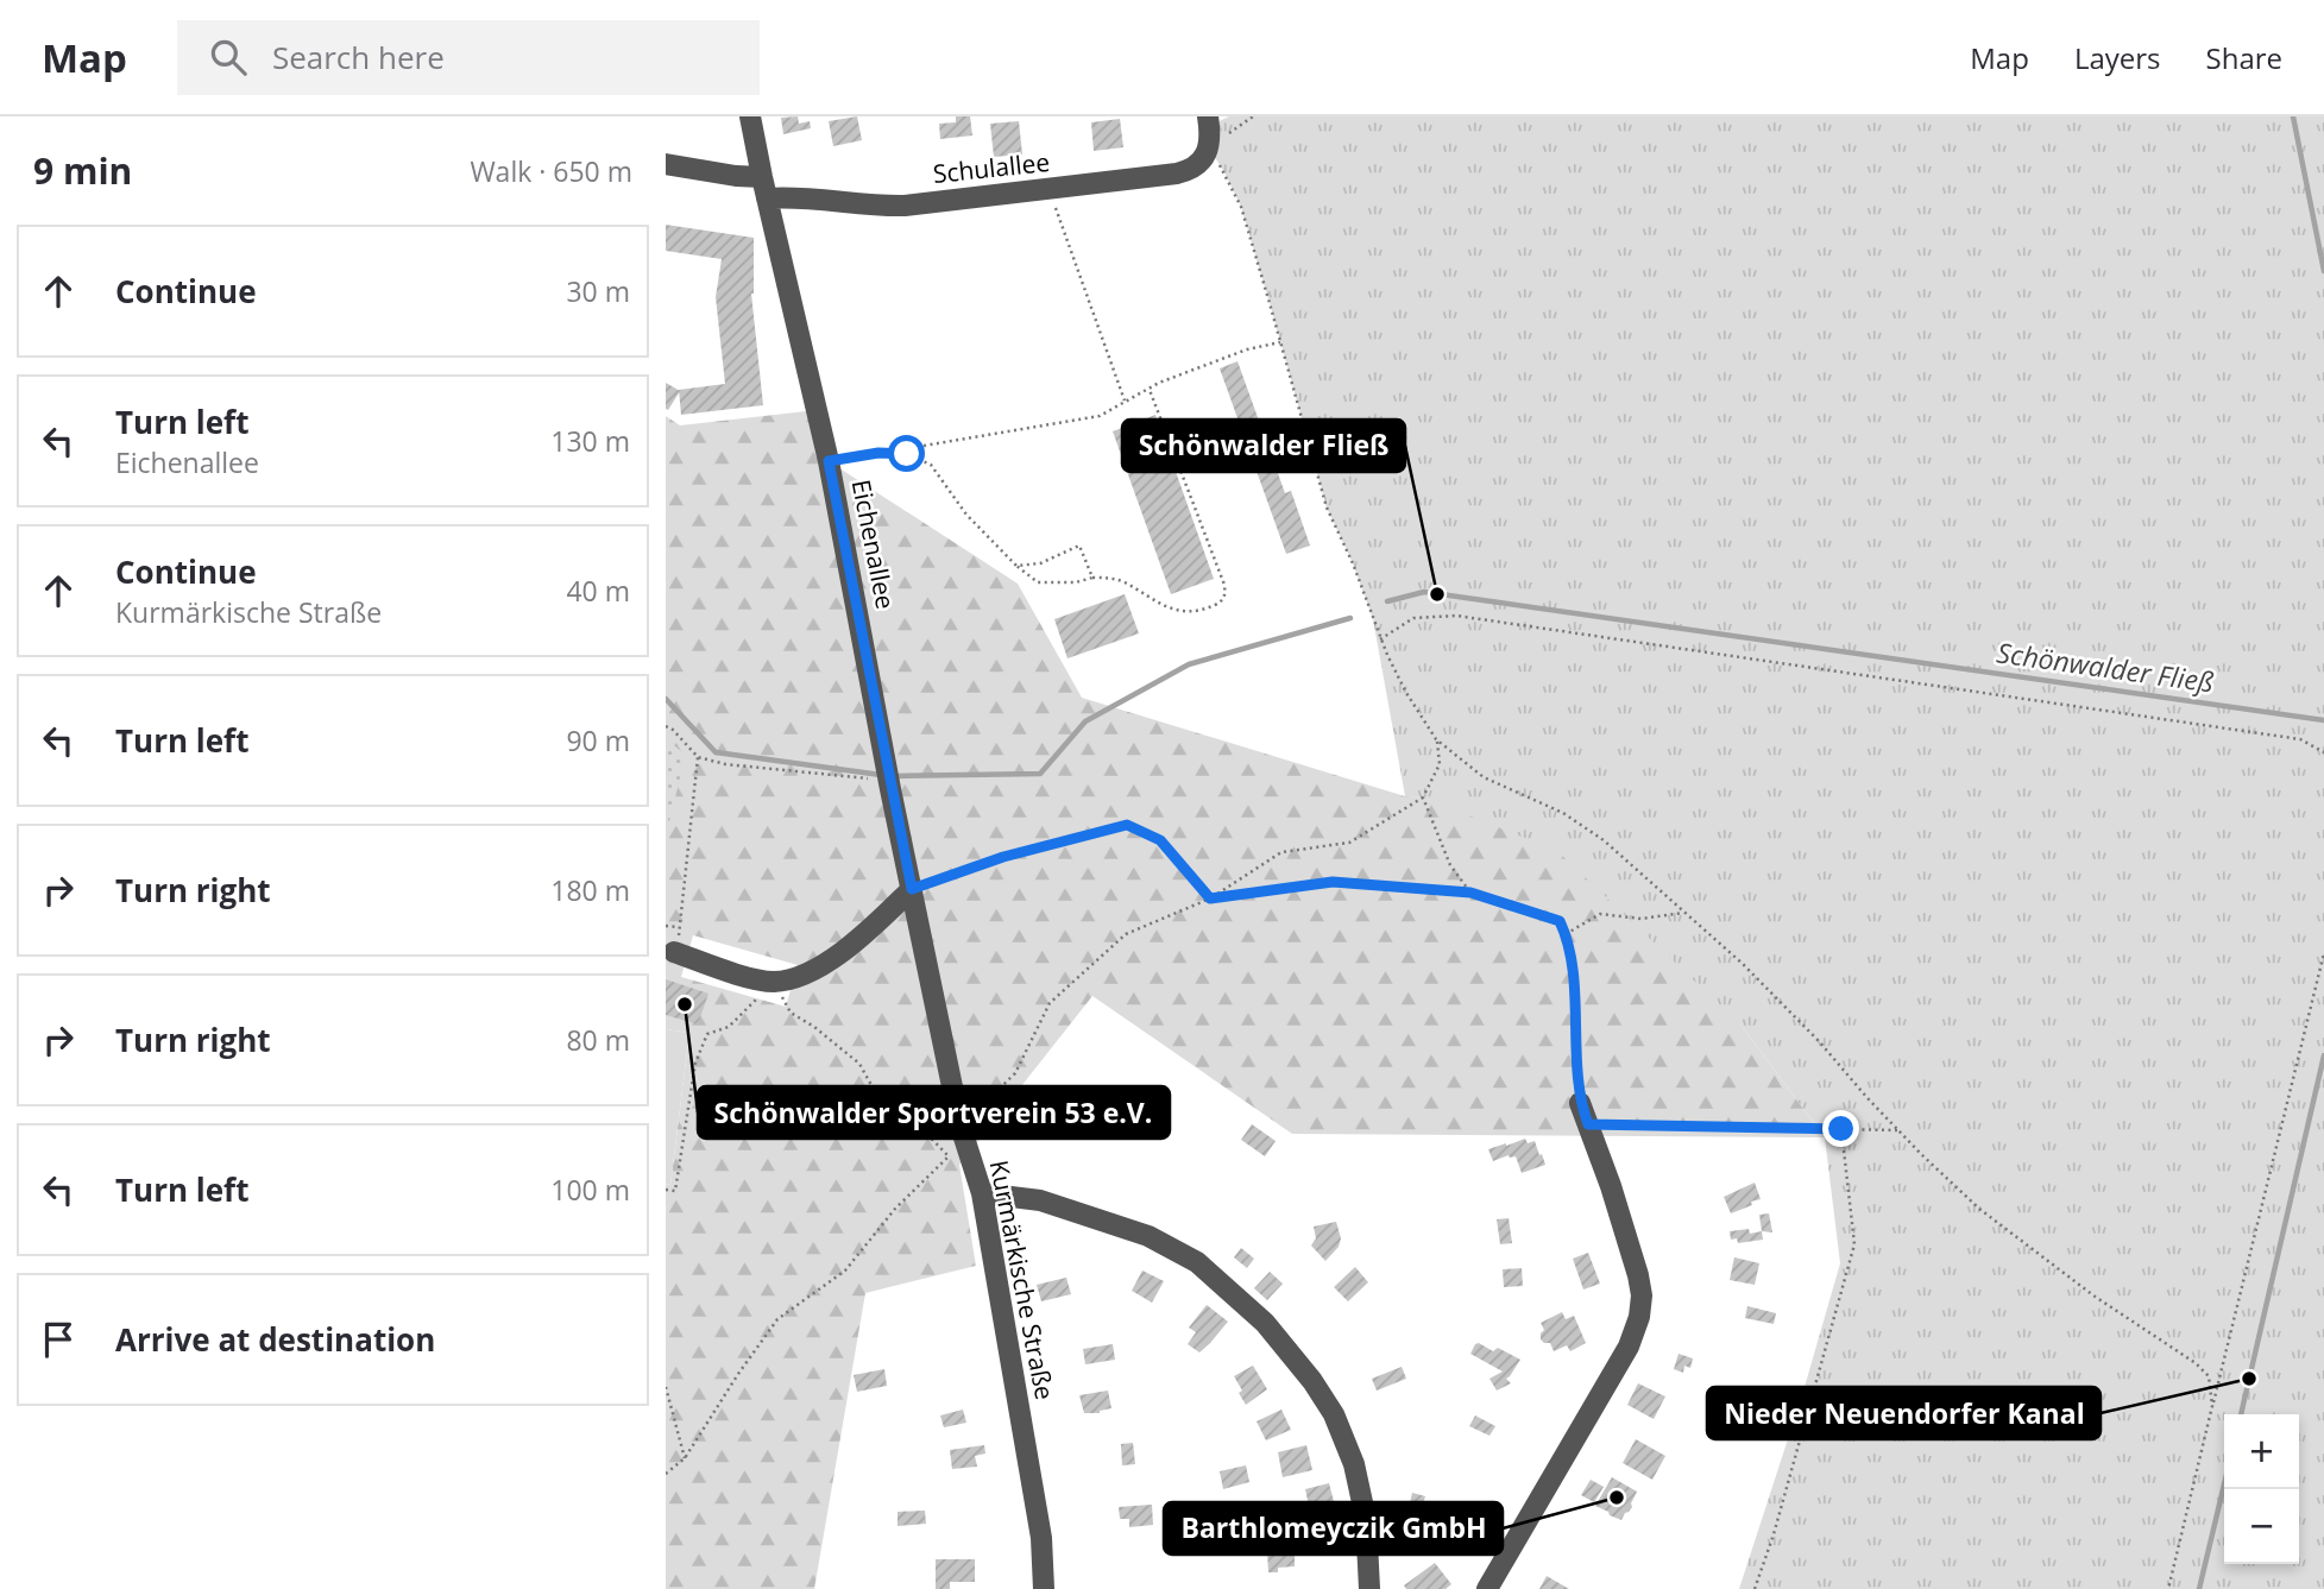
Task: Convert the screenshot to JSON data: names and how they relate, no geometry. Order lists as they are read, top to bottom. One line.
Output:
{"streets":{"street":["Schulallee","Eichenallee","Kurmärkische Straße"]},"crossings":[["Schulallee","Eichenallee"],["Eichenallee","Kurmärkische Straße"]],"water":["Schönwalder Fließ"],"places":["Schönwalder Fließ","Schönwalder Sportverein 53 e.V.","Nieder Neuendorfer Kanal","Barthlomeyczik GmbH"],"page":{"header":"Map","search":"Search here","nav":["Map","Layers","Share"],"heading":["9 min","Walk · 650 m"],"list":[["Continue","30 m"],["Turn left","Eichenallee","130 m"],["Continue","Kurmärkische Straße","40 m"],["Turn left","90 m"],["Turn right","180 m"],["Turn right","80 m"],["Turn left","100 m"],"Arrive at destination"],"map_buttons":["+","−"]}}
